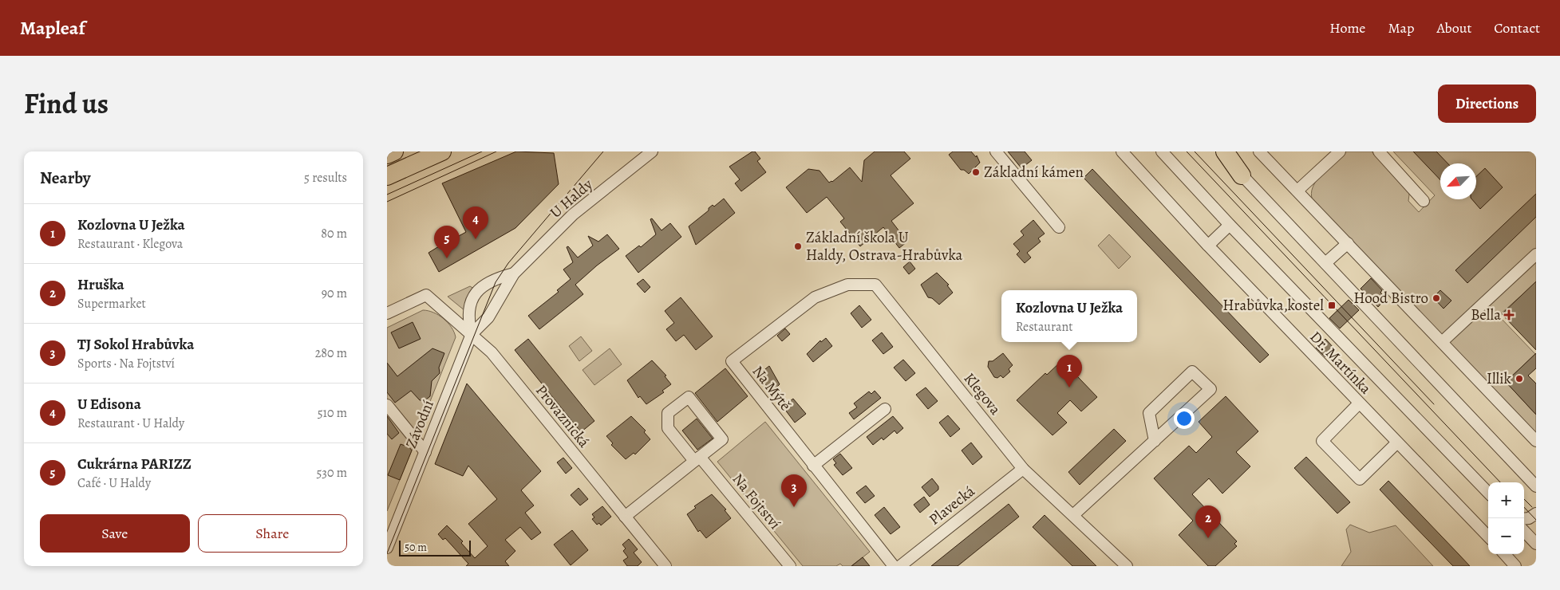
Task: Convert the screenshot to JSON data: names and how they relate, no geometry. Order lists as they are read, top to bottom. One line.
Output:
{"streets":{"street":["U Haldy","Dr. Martínka","Na Mýtě","Klegova","Provaznická","Závodní","Na Fojtství","Plavecká"]},"crossings":[["U Haldy","Provaznická"],["U Haldy","Závodní"],["Na Mýtě","Klegova"],["Klegova","Plavecká"],["Provaznická","Závodní"]],"places":{"other":["Základní kámen","Základní škola U Haldy, Ostrava-Hrabůvka","Hood Bistro","Illik"],"transit":["Hrabůvka,kostel"],"health":["Bella"]},"scale_bar":"50 m","north":"bottom left","page":{"header":"Mapleaf","nav":["Home","Map","About","Contact"],"title":"Find us","buttons":["Directions",["Save","Share"]],"heading":["Nearby","5 results"],"list":[{"mark":"1","name":"Kozlovna U Ježka","note":"Restaurant · Klegova","value":"80 m"},{"mark":"2","name":"Hruška","note":"Supermarket","value":"90 m"},{"mark":"3","name":"TJ Sokol Hrabůvka","note":"Sports · Na Fojtství","value":"280 m"},{"mark":"4","name":"U Edisona","note":"Restaurant · U Haldy","value":"510 m"},{"mark":"5","name":"Cukrárna PARIZZ","note":"Café · U Haldy","value":"530 m"}],"pins":["4","5","1","3","2"],"popup":["Kozlovna U Ježka","Restaurant"],"map_buttons":["+","−"],"scale":"50 m"}}
